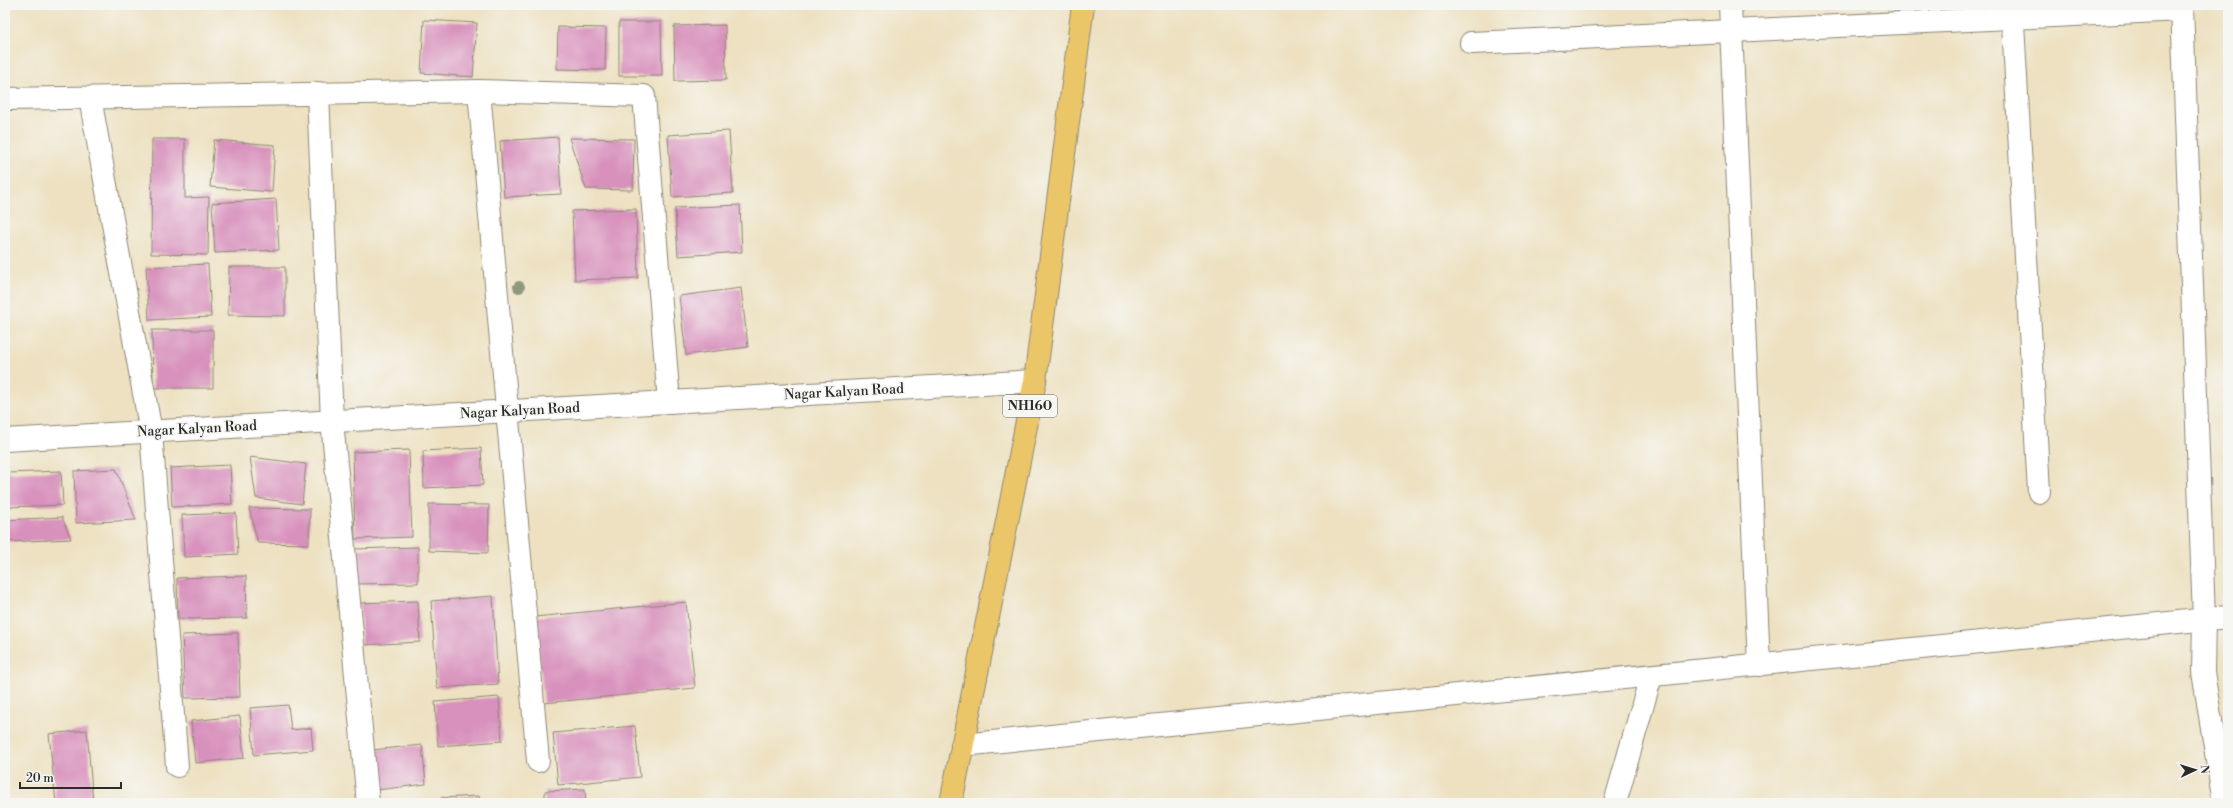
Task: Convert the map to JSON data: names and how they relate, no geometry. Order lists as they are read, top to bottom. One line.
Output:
{"streets":{"highway":["NH160"],"street":["Nagar Kalyan Road"]},"crossings":[["Nagar Kalyan Road","NH160"]],"scale_bar":"20 m","north":"right"}
